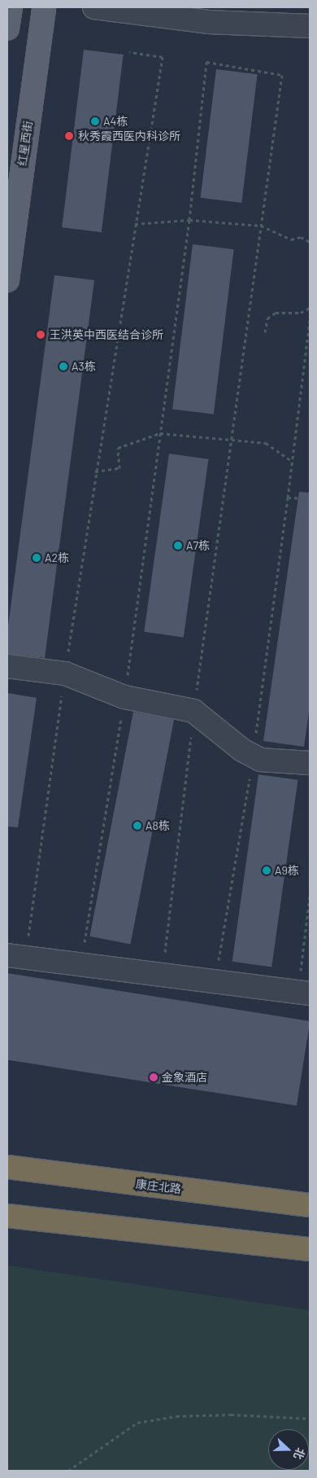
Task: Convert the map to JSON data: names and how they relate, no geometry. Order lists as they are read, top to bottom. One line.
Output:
{"streets":{"highway":["康庄北路"],"main road":["红星西街"]},"places":["A4栋","秋秀霞西医内科诊所","王洪英中西医结合诊所","A3栋","A7栋","A2栋","A8栋","A9栋","金象酒店"],"north":"right"}
